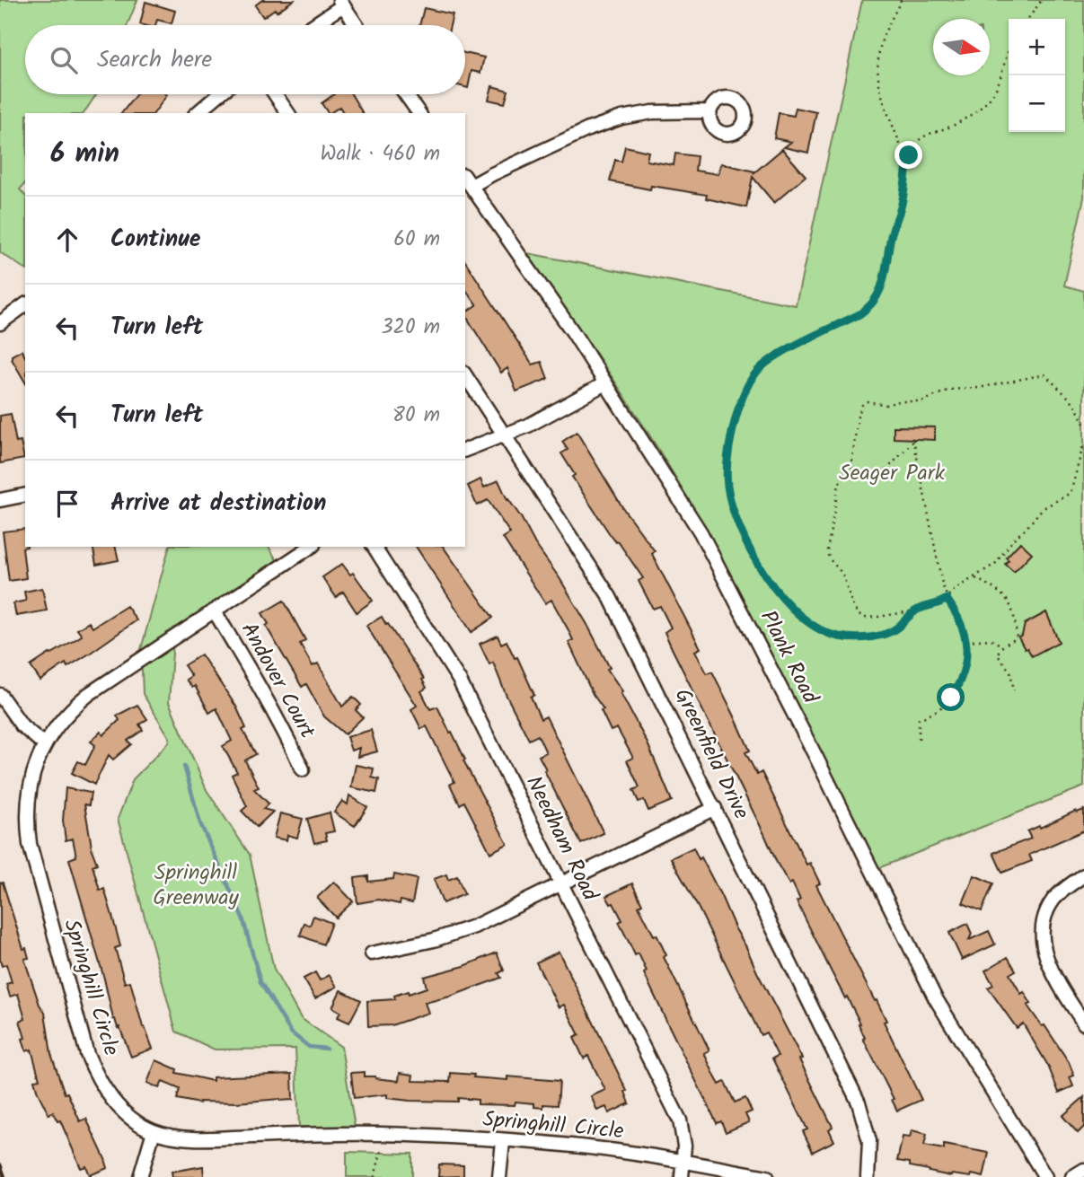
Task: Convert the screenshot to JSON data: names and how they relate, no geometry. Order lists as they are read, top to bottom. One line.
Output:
{"streets":{"street":["Plank Road","Andover Court","Greenfield Drive","Needham Road","Springhill Circle"]},"crossings":[["Andover Court","Springhill Circle"],["Needham Road","Springhill Circle"]],"parks":["Seager Park","Springhill Greenway"],"north":"right","page":{"map_buttons":["+","−"],"search":"Search here","heading":["6 min","Walk · 460 m"],"list":[["Continue","60 m"],["Turn left","320 m"],["Turn left","80 m"],"Arrive at destination"]}}
